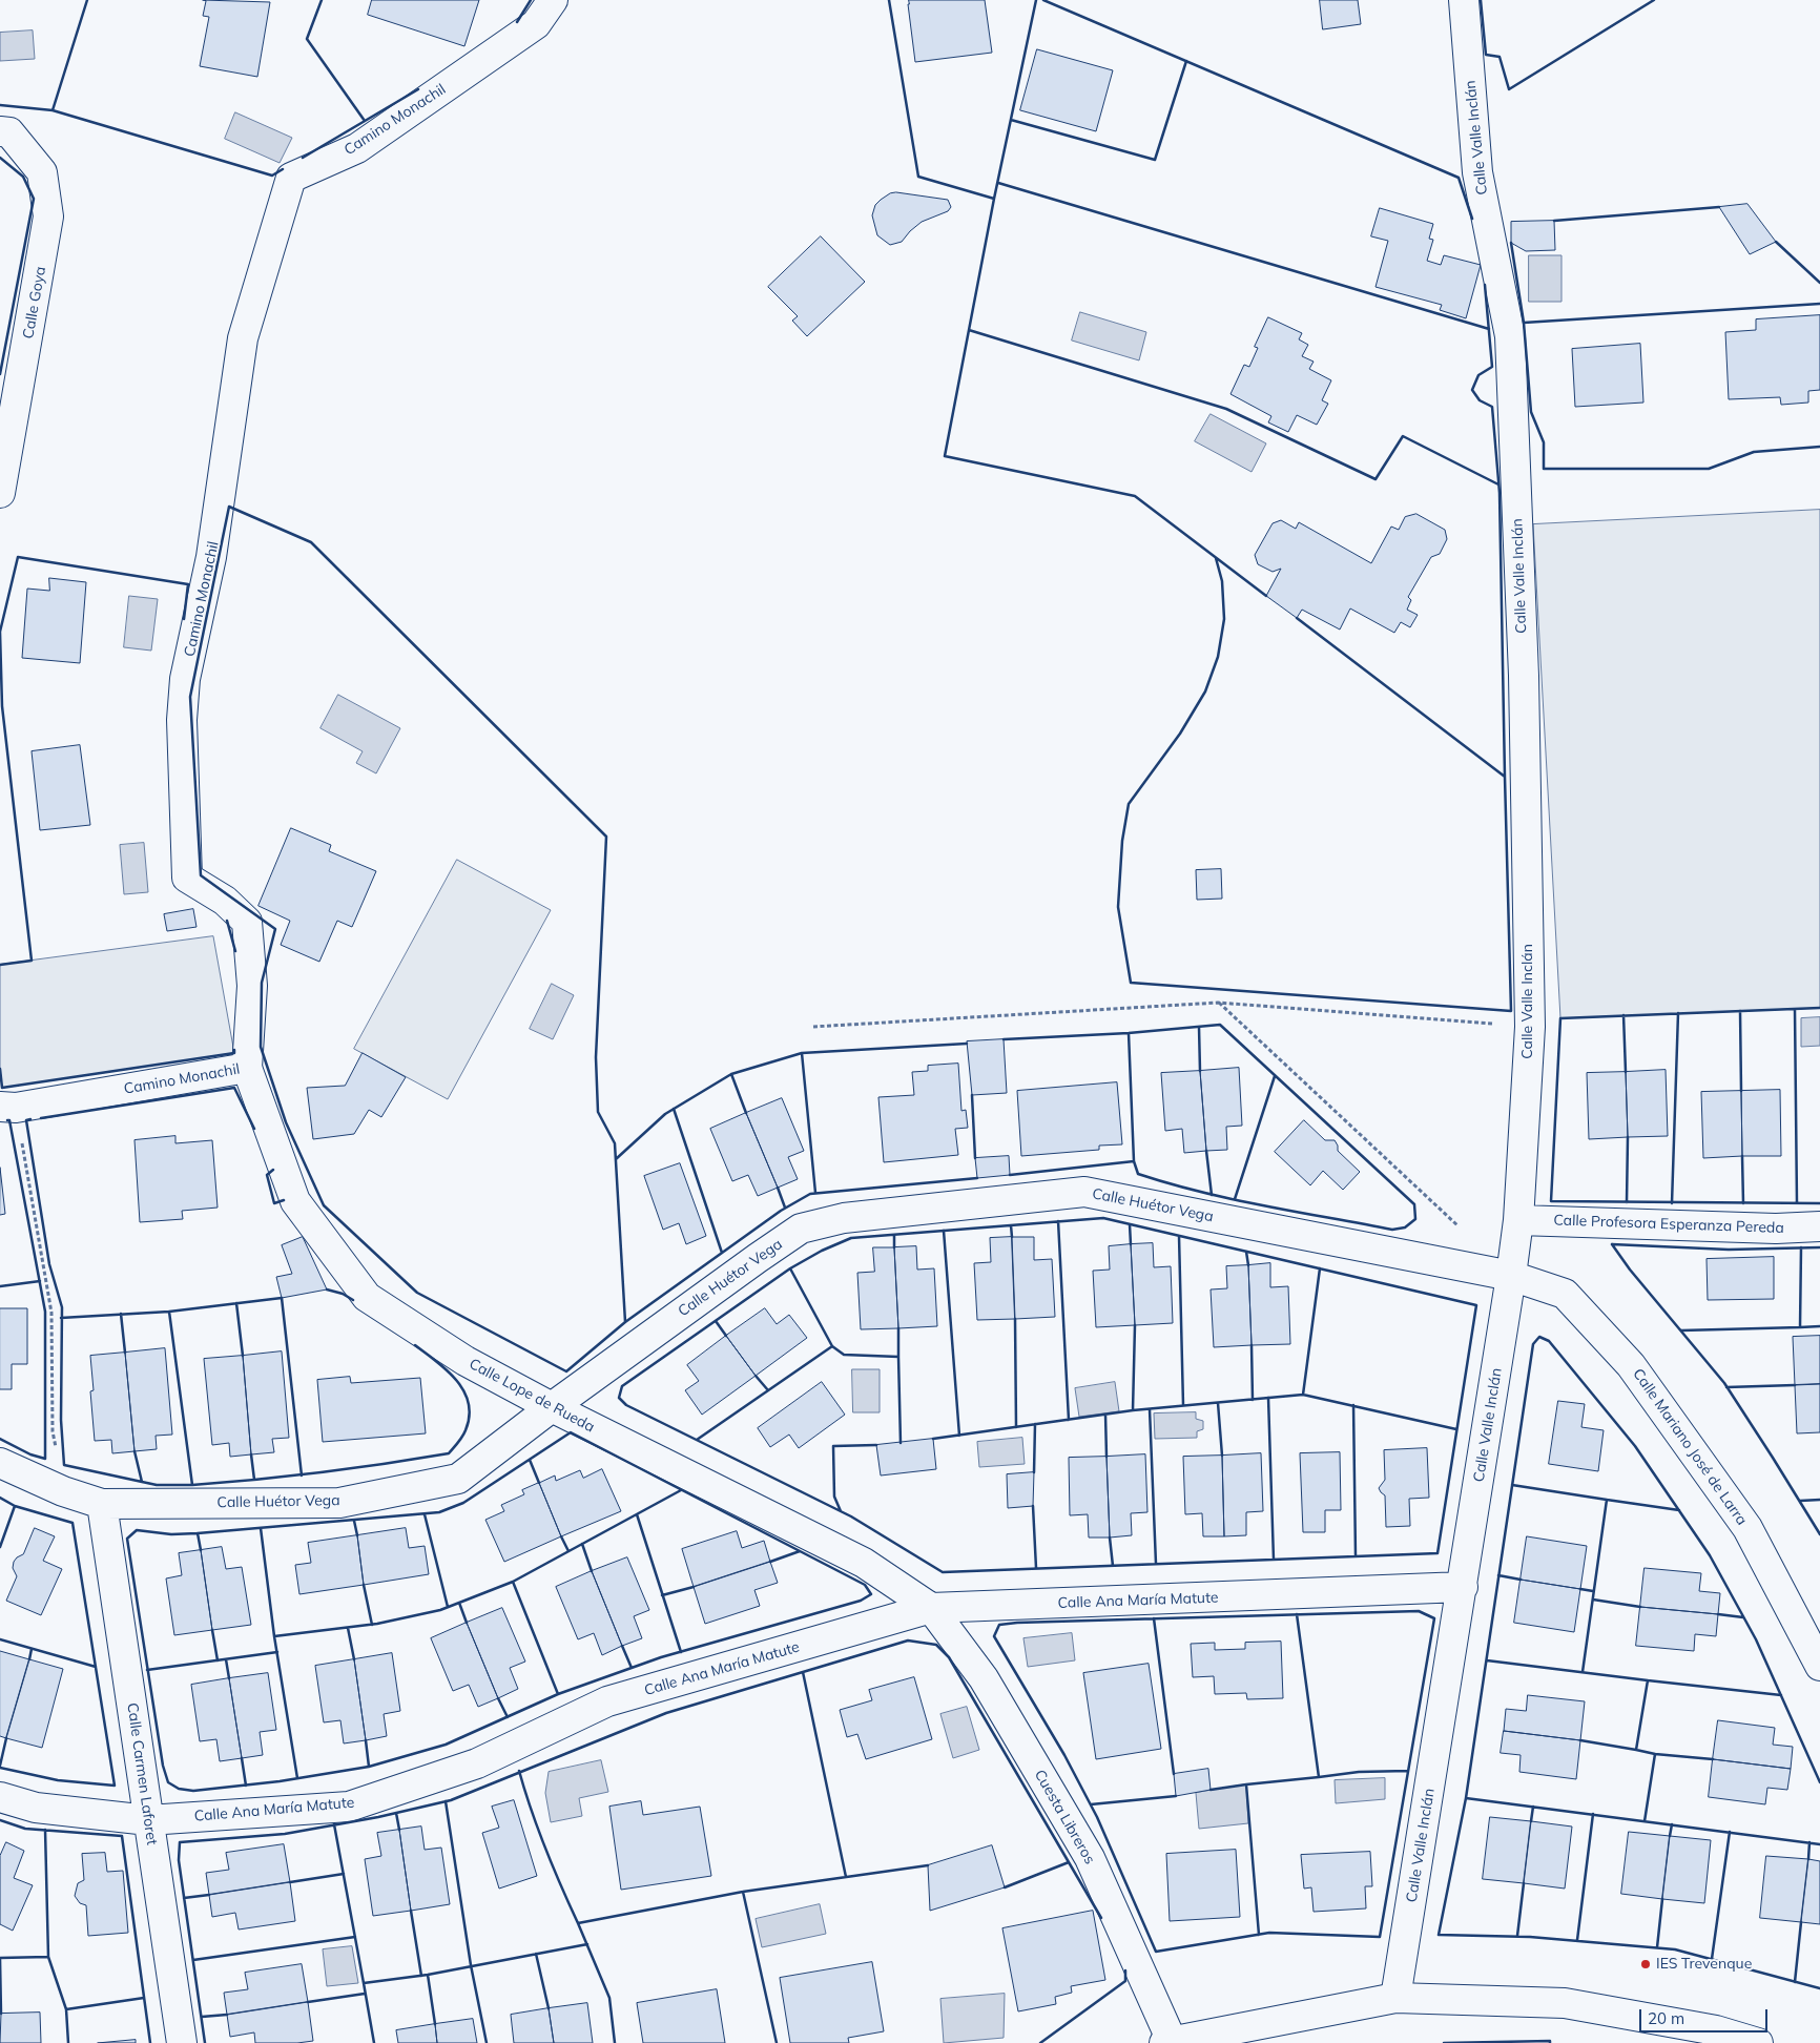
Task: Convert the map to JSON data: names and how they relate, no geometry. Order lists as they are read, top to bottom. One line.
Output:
{"streets":{"street":["Camino Monachil","Calle Valle Inclán","Calle Goya","Calle Huétor Vega","Calle Profesora Esperanza Pereda","Calle Lope de Rueda","Calle Mariano José de Larra","Calle Ana María Matute","Calle Carmen Laforet","Cuesta Libreros"]},"crossings":[["Camino Monachil","Calle Lope de Rueda"],["Calle Valle Inclán","Calle Huétor Vega"],["Calle Valle Inclán","Calle Profesora Esperanza Pereda"],["Calle Valle Inclán","Calle Mariano José de Larra"],["Calle Valle Inclán","Calle Ana María Matute"],["Calle Huétor Vega","Calle Lope de Rueda"],["Calle Huétor Vega","Calle Mariano José de Larra"],["Calle Huétor Vega","Calle Carmen Laforet"],["Calle Lope de Rueda","Calle Ana María Matute"],["Calle Lope de Rueda","Cuesta Libreros"],["Calle Ana María Matute","Calle Carmen Laforet"],["Calle Ana María Matute","Cuesta Libreros"]],"places":["IES Trevenque"],"scale_bar":"20 m"}
